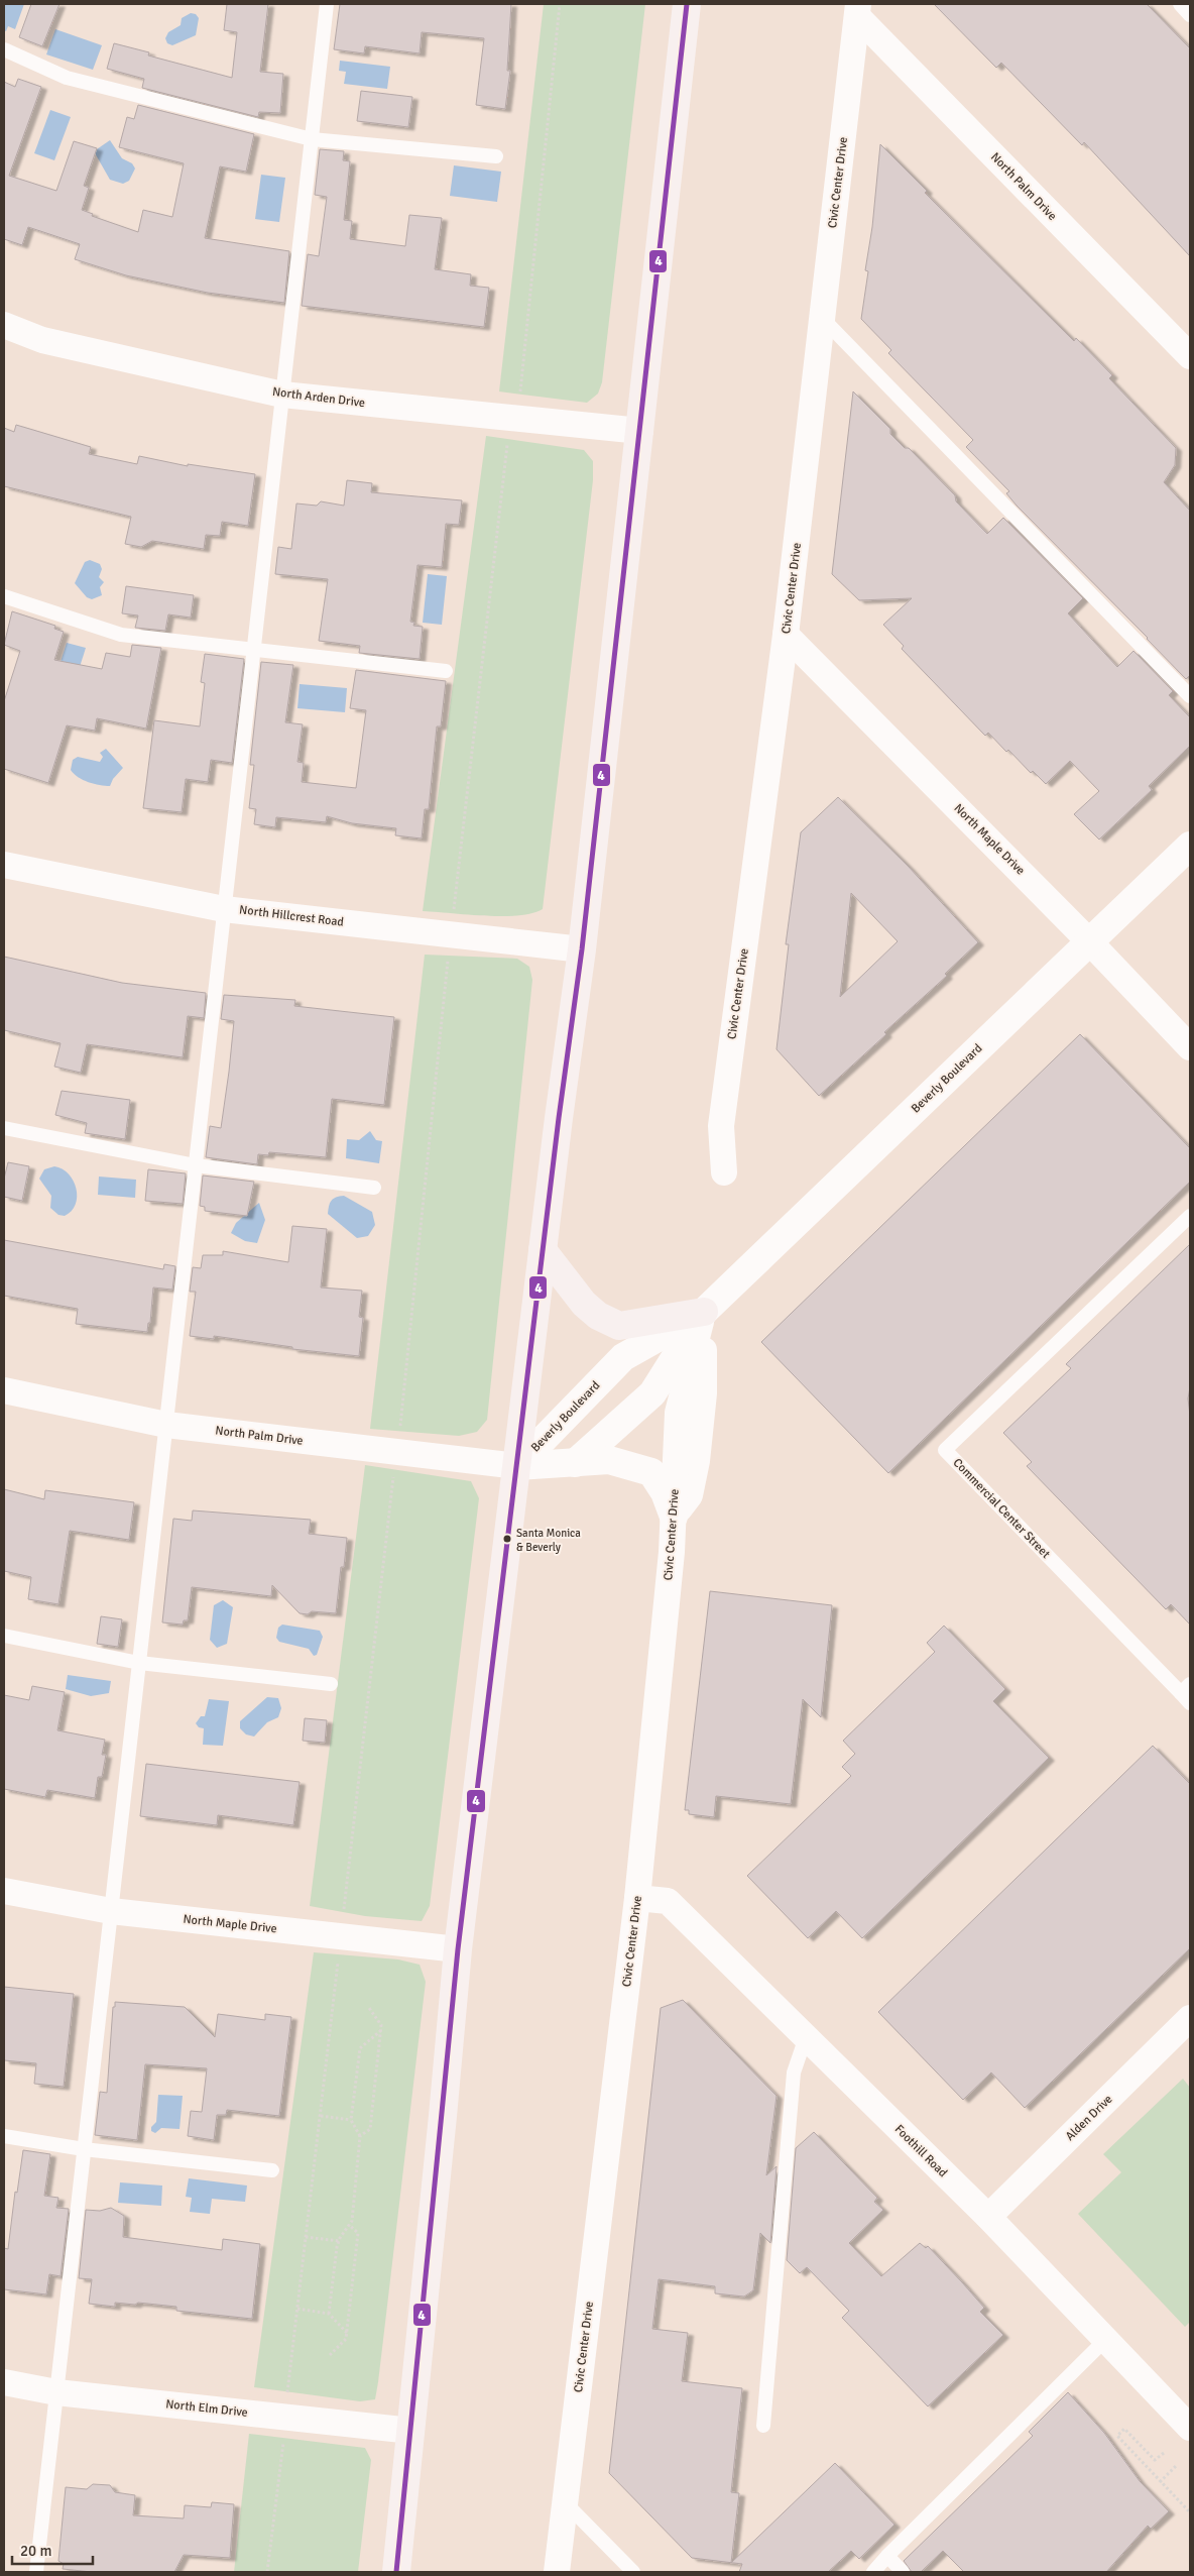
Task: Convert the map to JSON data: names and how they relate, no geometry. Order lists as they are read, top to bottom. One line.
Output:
{"streets":{"main road":["Beverly Boulevard"],"street":["Civic Center Drive","North Palm Drive","North Arden Drive","North Maple Drive","North Hillcrest Road","Alden Drive","Foothill Road","North Elm Drive"],"lane":["Commercial Center Street"]},"crossings":[["Civic Center Drive","North Palm Drive"],["Civic Center Drive","North Maple Drive"],["Civic Center Drive","Foothill Road"],["North Palm Drive","Beverly Boulevard"],["North Maple Drive","Beverly Boulevard"],["Alden Drive","Foothill Road"]],"places":["Santa Monica & Beverly"],"lines":["transit line 4"],"scale_bar":"20 m"}
